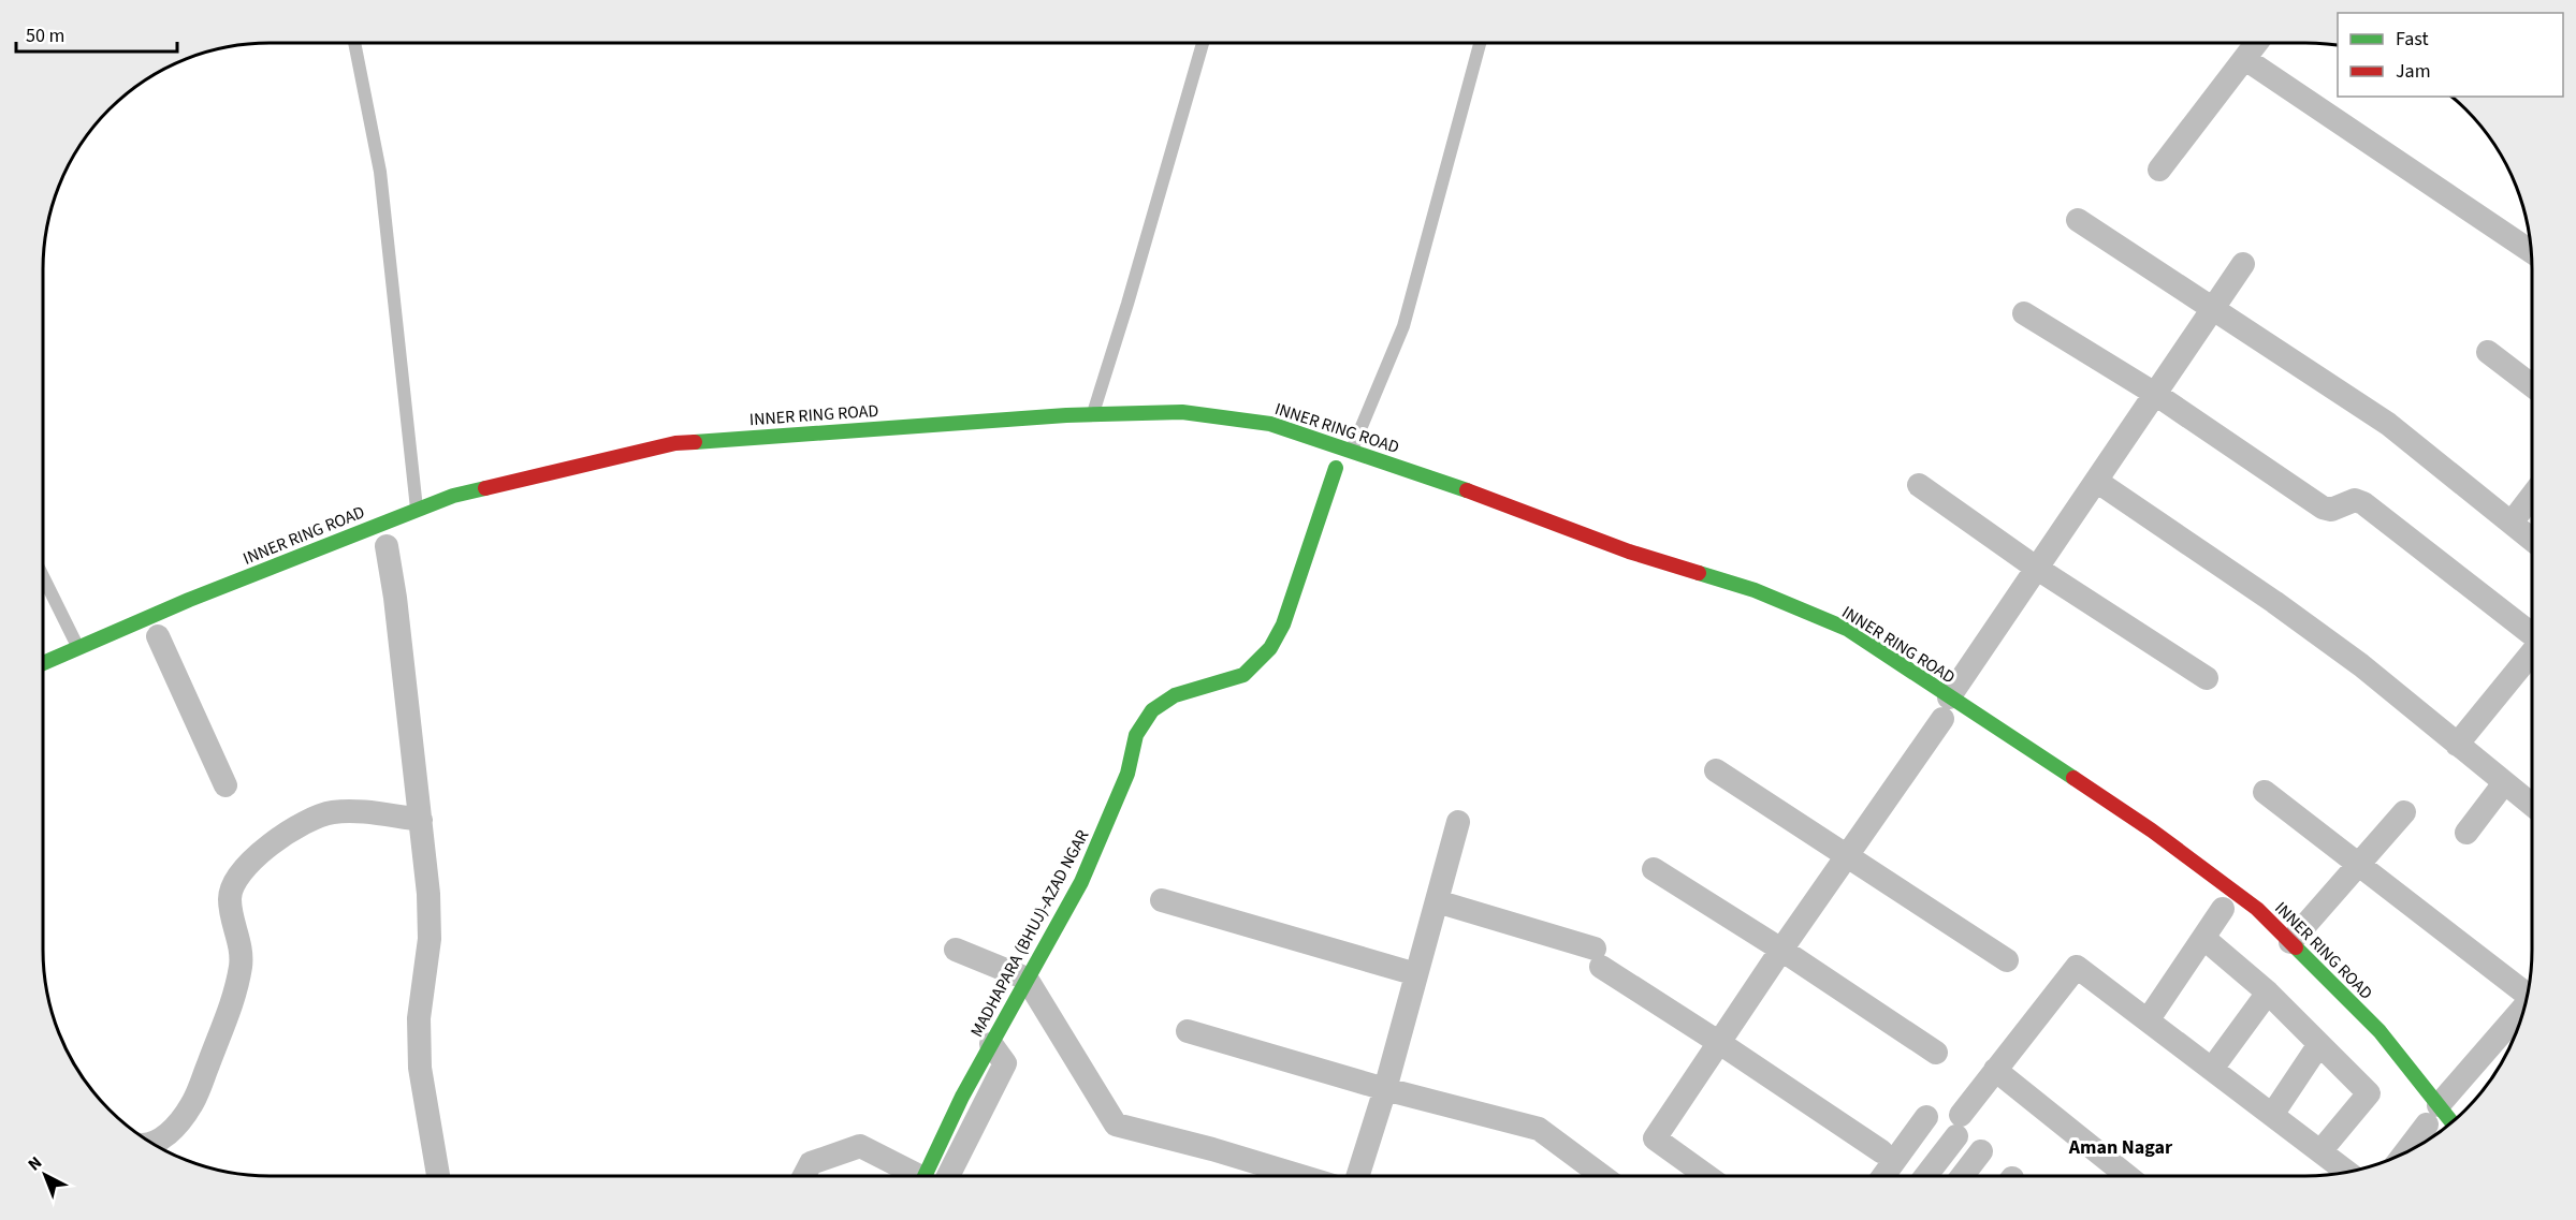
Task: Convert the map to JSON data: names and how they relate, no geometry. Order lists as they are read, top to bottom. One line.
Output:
{"streets":{"main road":["INNER RING ROAD","MADHAPARA (BHUJ)-AZAD NGAR"]},"districts":["Aman Nagar"],"legend":["Fast","Jam"],"scale_bar":"50 m","north":"top left"}
